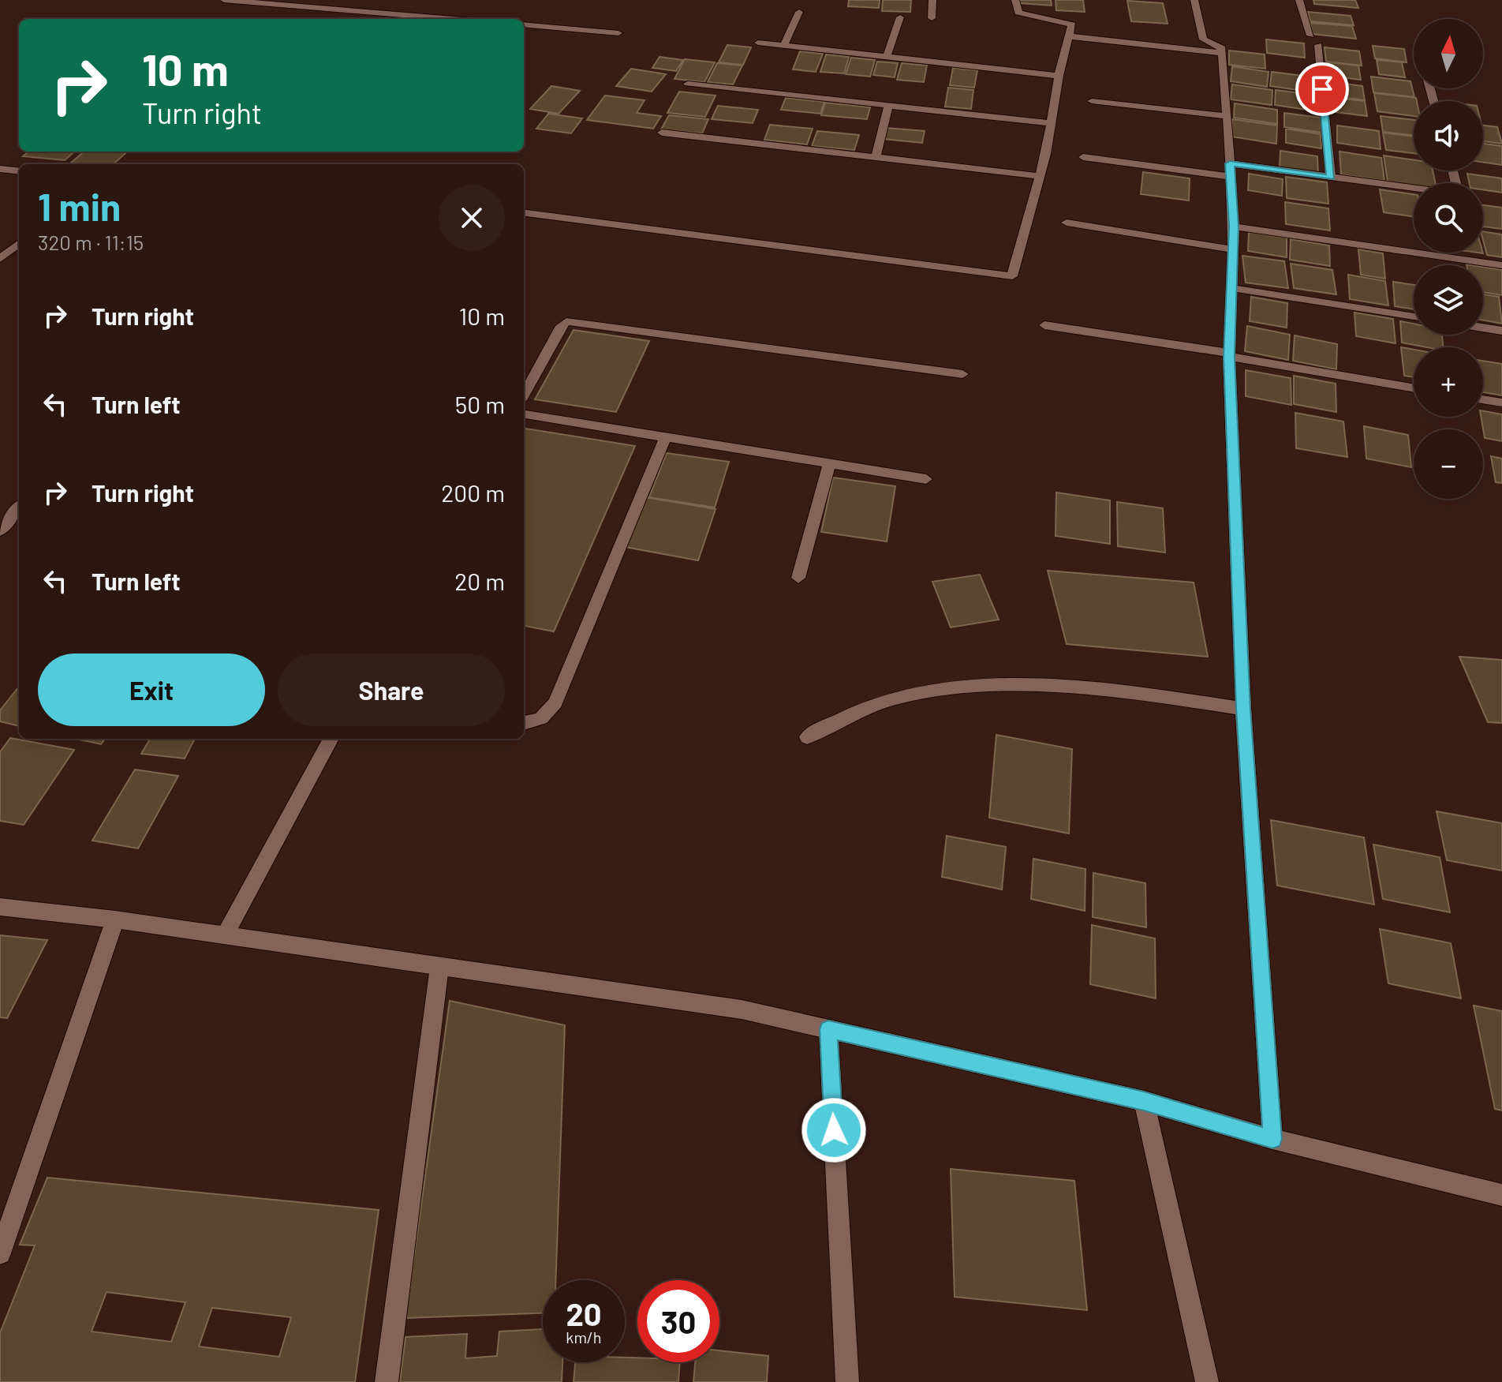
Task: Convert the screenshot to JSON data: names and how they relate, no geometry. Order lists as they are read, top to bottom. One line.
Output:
{"north":"top","page":{"map_buttons":["+","−"],"turn":["10 m","Turn right"],"heading":["1 min","320 m · 11:15"],"list":[{"name":"Turn right","value":"10 m"},{"name":"Turn left","value":"50 m"},{"name":"Turn right","value":"200 m"},{"name":"Turn left","value":"20 m"}],"buttons":["Exit","Share"],"speed":"20 km/h","limit":"30"}}
